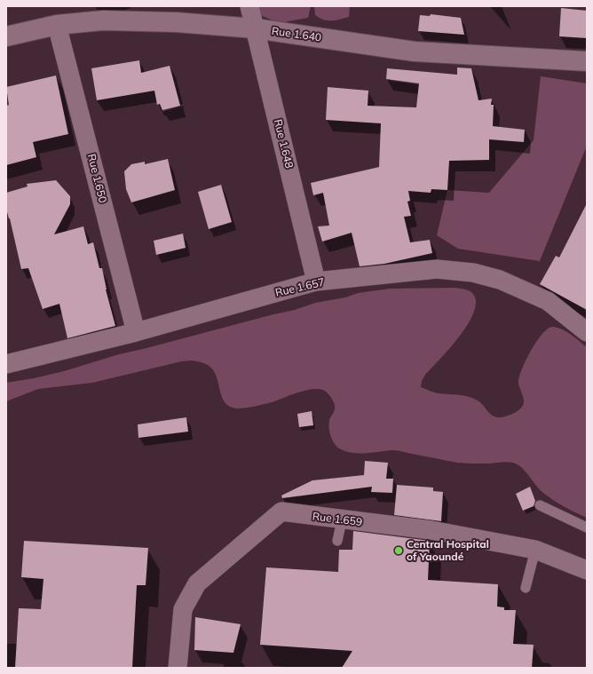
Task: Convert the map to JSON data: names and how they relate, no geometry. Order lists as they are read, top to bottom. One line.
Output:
{"streets":{"street":["Rue 1.640","Rue 1.648","Rue 1.650","Rue 1.657","Rue 1.659"]},"crossings":[["Rue 1.640","Rue 1.648"],["Rue 1.640","Rue 1.650"],["Rue 1.648","Rue 1.657"],["Rue 1.650","Rue 1.657"]],"places":["Central Hospital of Yaoundé"]}
